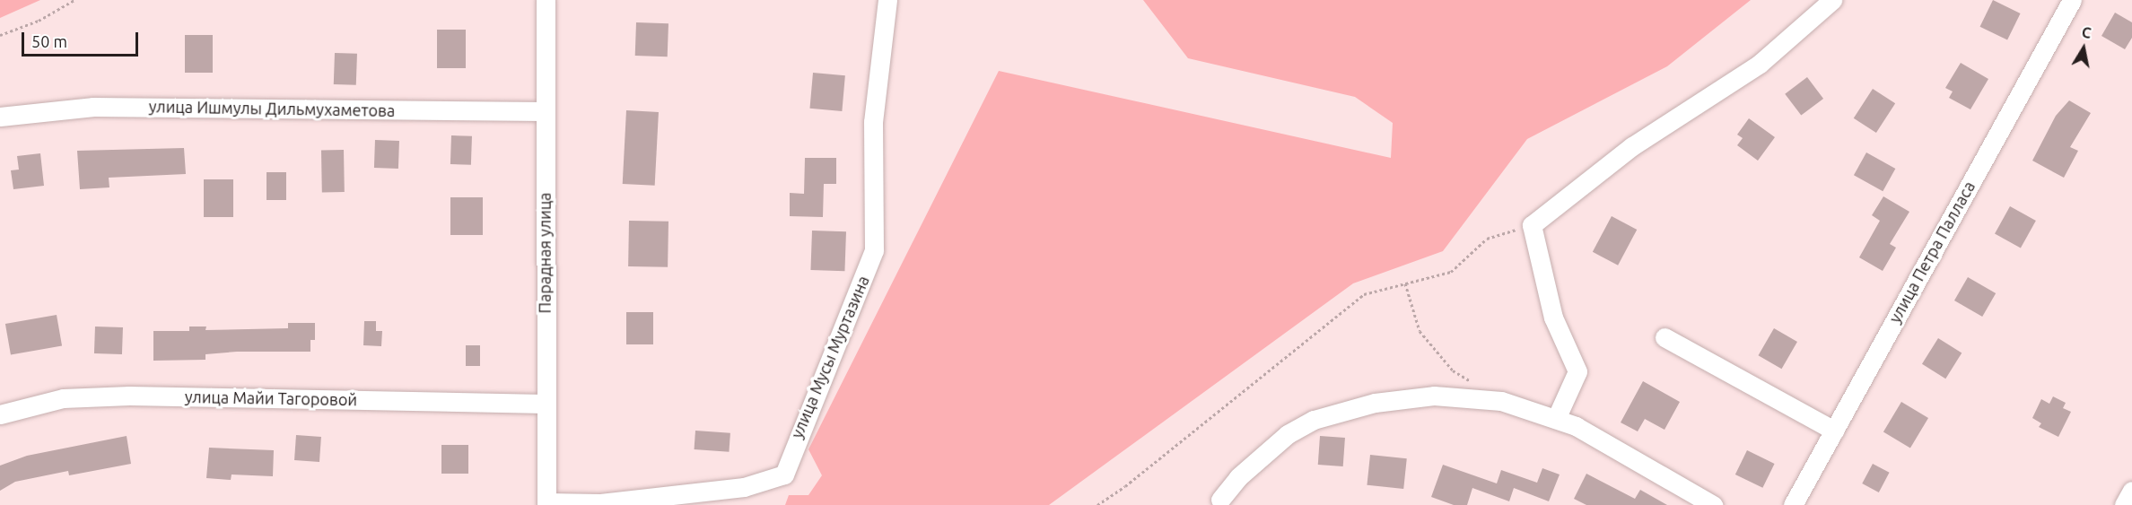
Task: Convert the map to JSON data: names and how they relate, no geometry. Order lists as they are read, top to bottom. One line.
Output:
{"streets":{"street":["улица Ишмулы Дильмухаметова","улица Петра Палласа","Парадная улица","улица Мусы Муртазина","улица Майи Тагоровой"]},"crossings":[["улица Ишмулы Дильмухаметова","Парадная улица"],["Парадная улица","улица Мусы Муртазина"],["Парадная улица","улица Майи Тагоровой"]],"scale_bar":"50 m","north":"top"}
